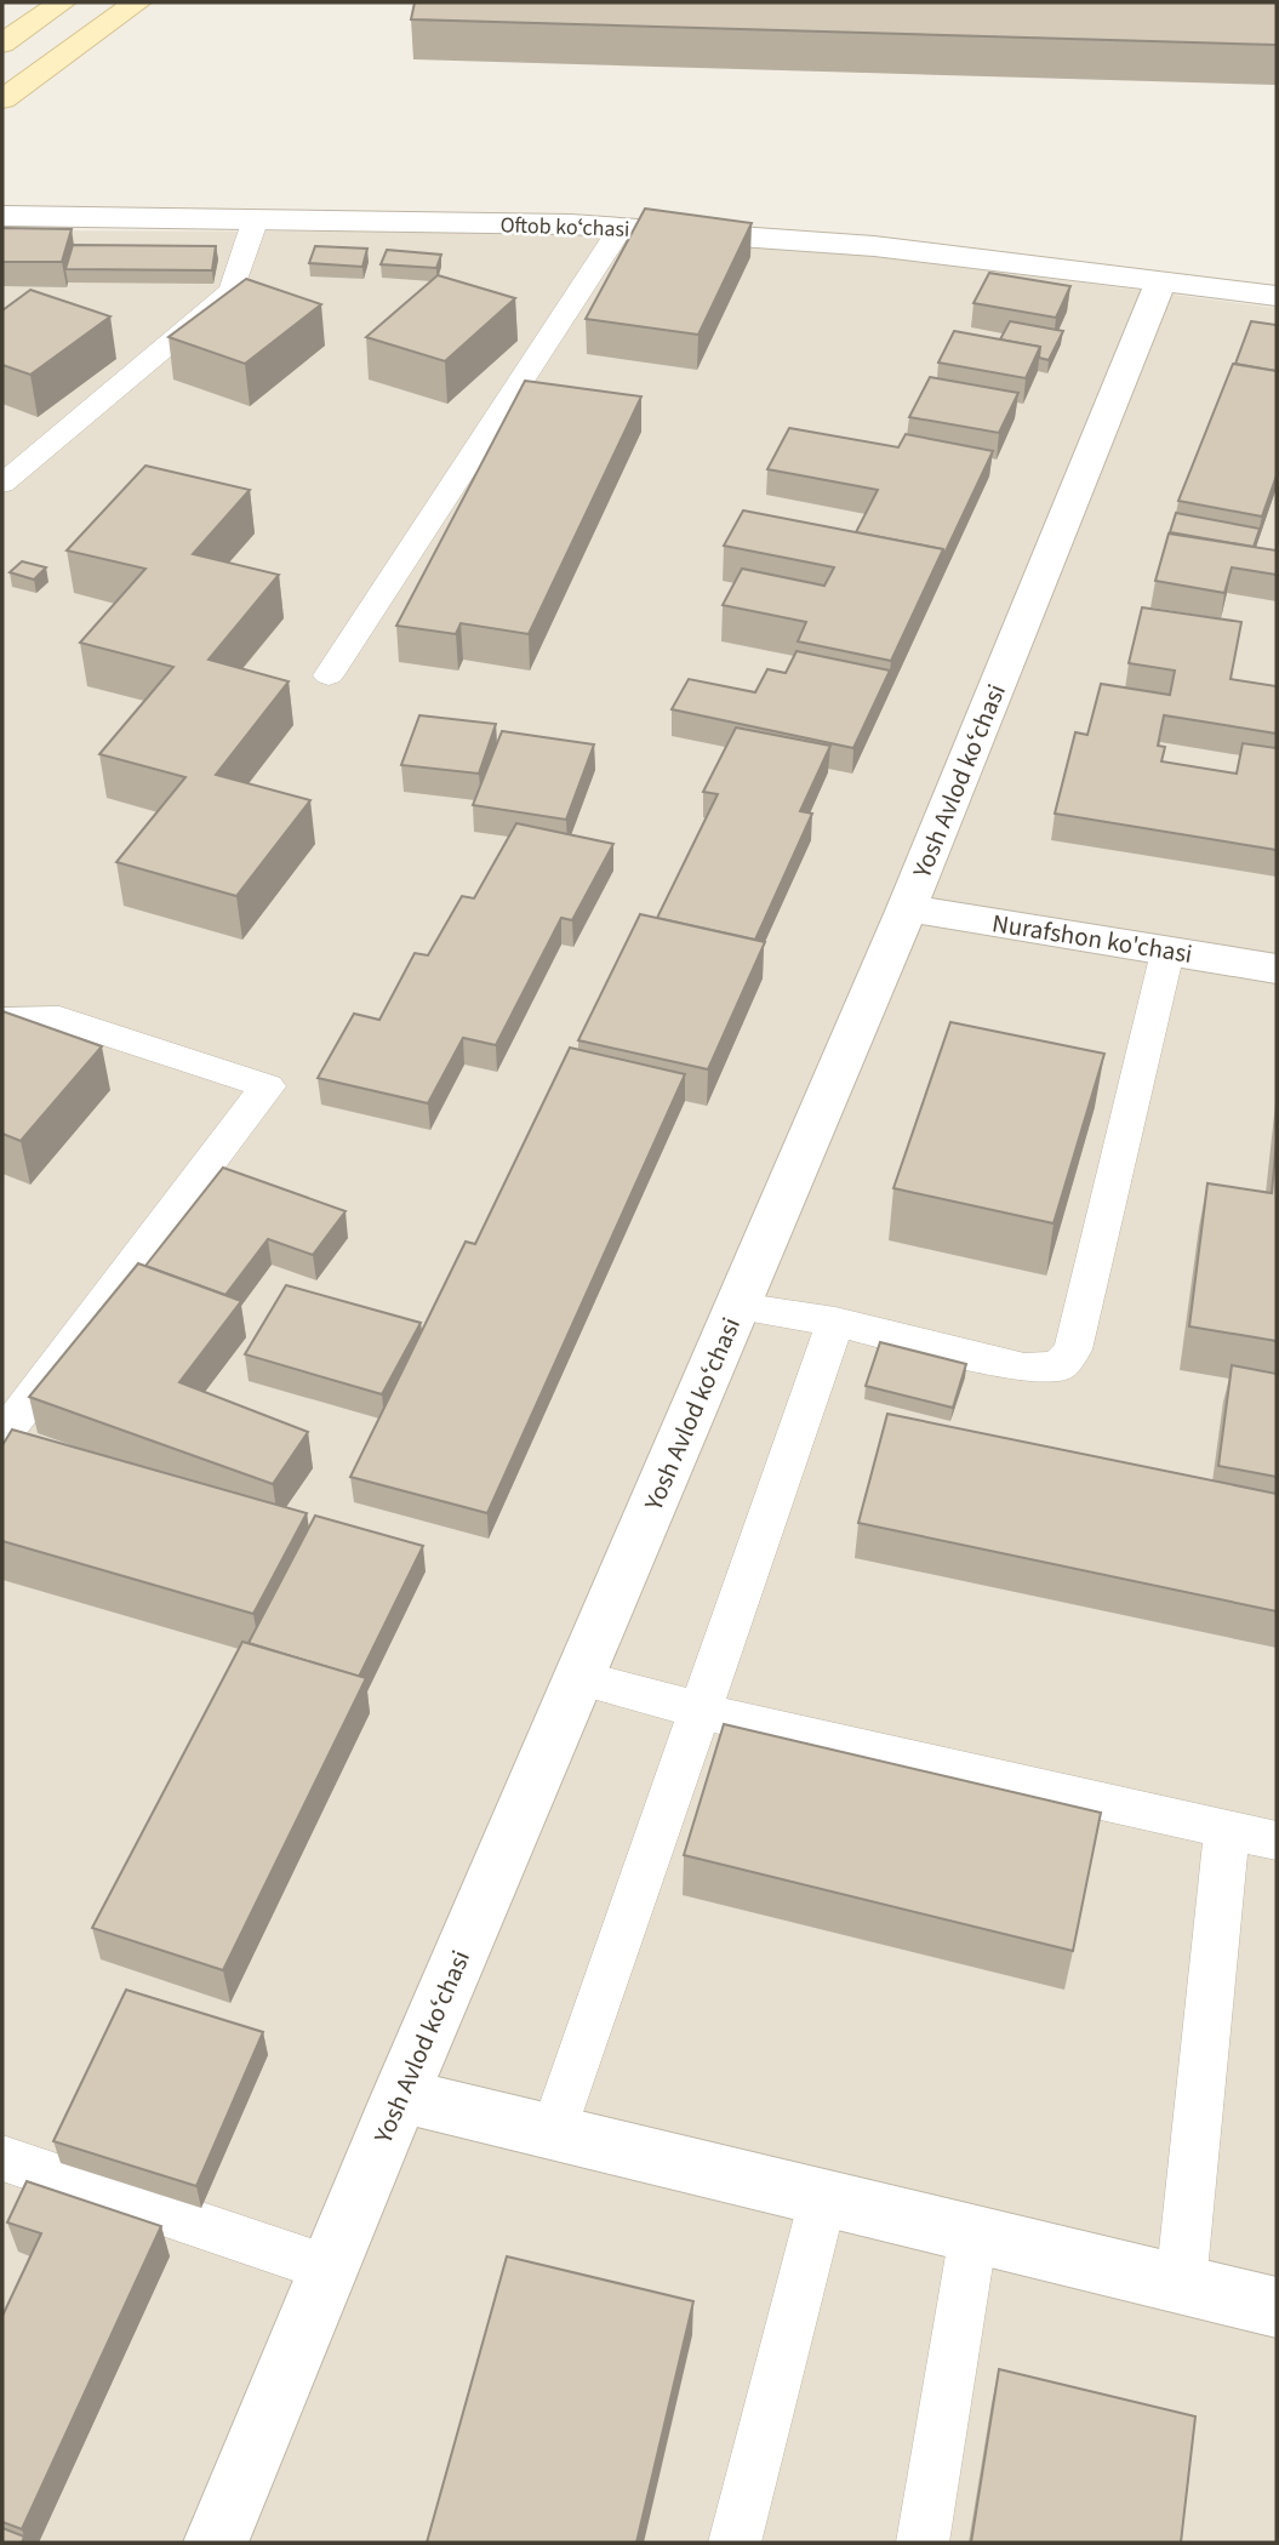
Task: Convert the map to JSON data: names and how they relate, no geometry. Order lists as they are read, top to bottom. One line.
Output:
{"streets":{"street":["Oftob koʻchasi","Yosh Avlod koʻchasi","Nurafshon ko'chasi"]},"crossings":[["Oftob koʻchasi","Yosh Avlod koʻchasi"],["Yosh Avlod koʻchasi","Nurafshon ko'chasi"]]}
